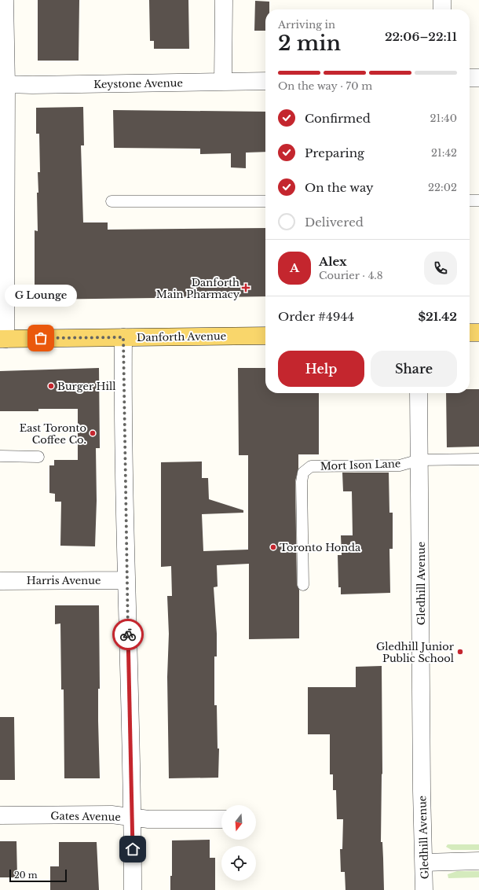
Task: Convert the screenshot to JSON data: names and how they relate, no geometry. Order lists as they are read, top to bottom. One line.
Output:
{"streets":{"main road":["Danforth Avenue"],"street":["Keystone Avenue","Harris Avenue","Gledhill Avenue","Gates Avenue"],"lane":["Mort Ison Lane"]},"crossings":[["Mort Ison Lane","Gledhill Avenue"]],"places":{"health":["Danforth Main Pharmacy"],"other":["G Lounge","Burger Hill","East Toronto Coffee Co.","Toronto Honda","Gledhill Junior Public School"]},"scale_bar":"20 m","north":"bottom","page":{"heading":["2 min","Arriving in","22:06–22:11"],"panel":["Alex","Courier · 4.8","Order #4944","$21.42"],"bar":"On the way · 70 m","list":[["Confirmed","21:40"],["Preparing","21:42"],["On the way","22:02"],"Delivered"],"round":"A","bubble":"G Lounge","buttons":["Help","Share"],"scale":"20 m"}}
